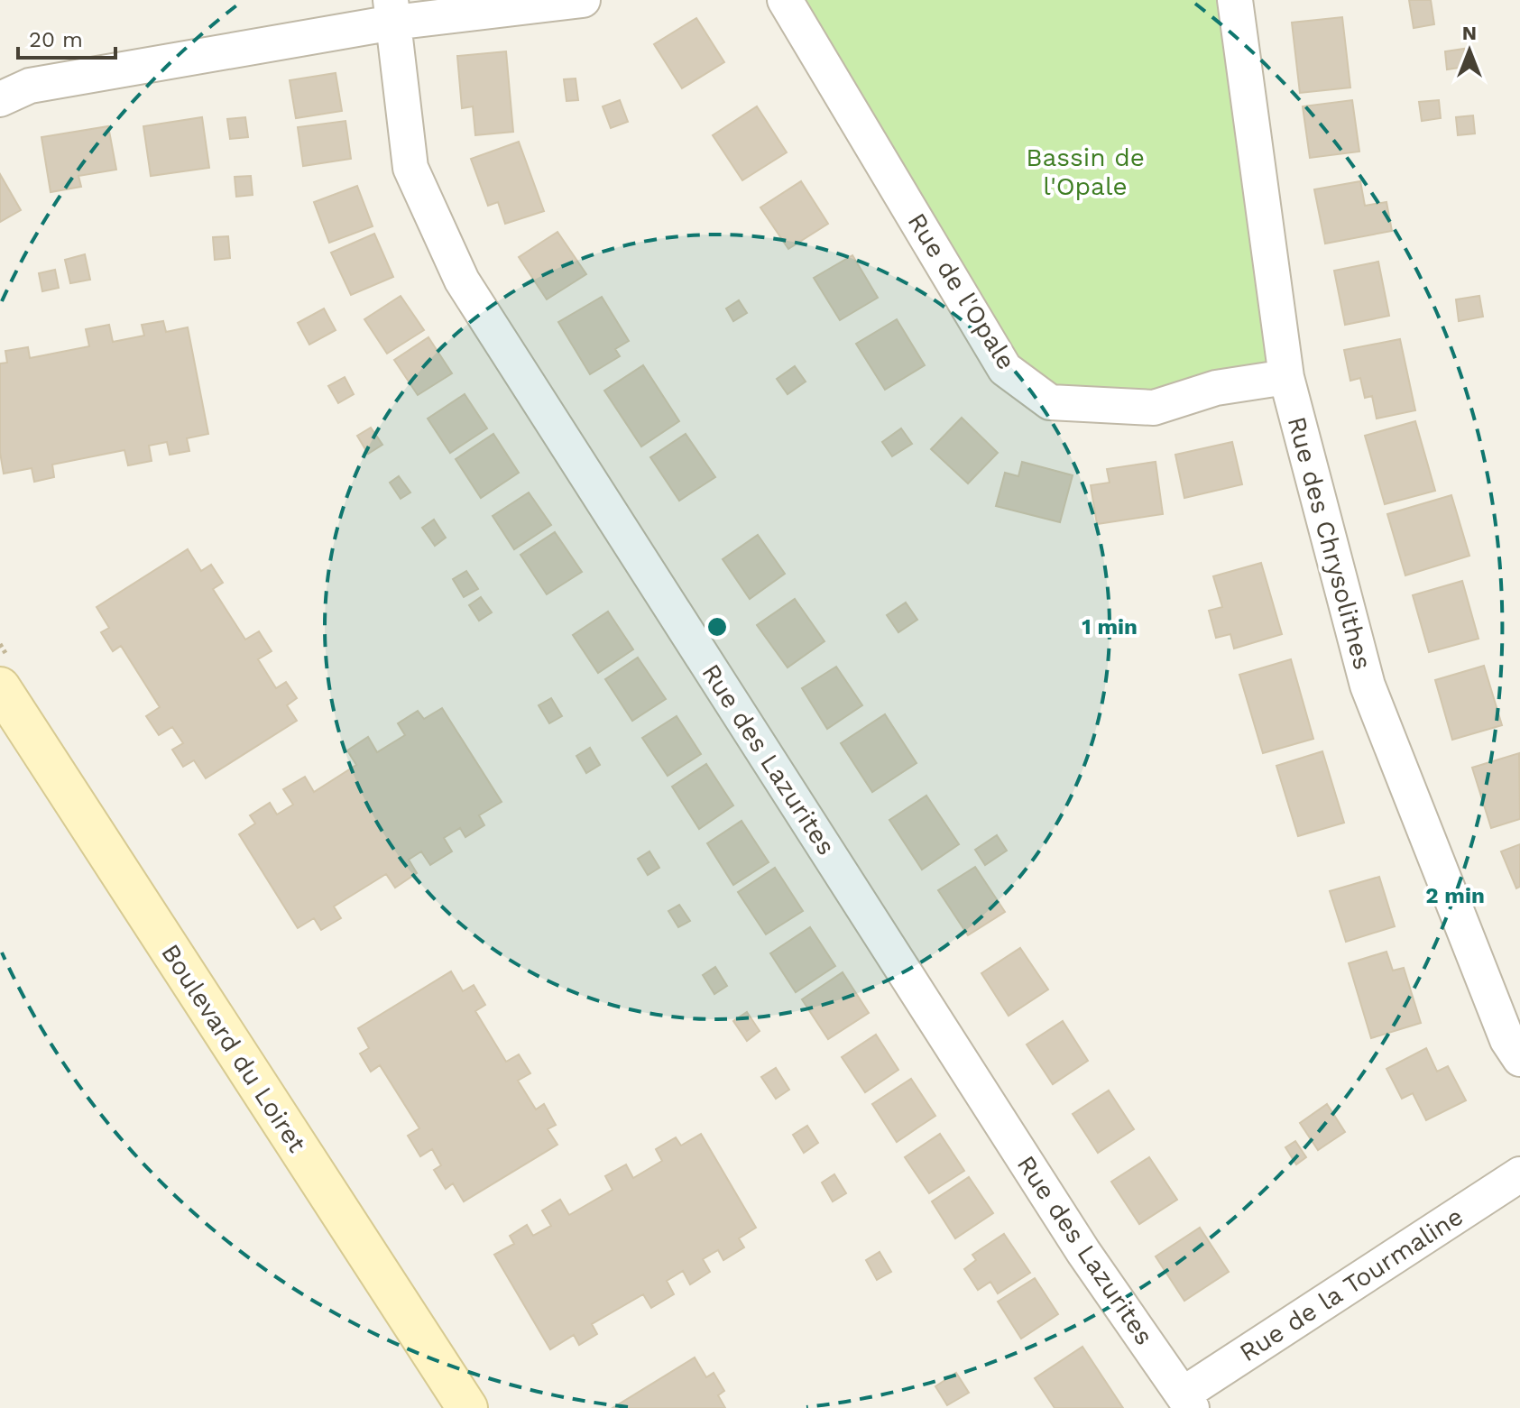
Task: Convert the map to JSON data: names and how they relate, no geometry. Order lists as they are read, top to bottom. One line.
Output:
{"streets":{"street":["Rue de l'Opale","Rue des Chrysolithes","Rue des Lazurites","Boulevard du Loiret","Rue de la Tourmaline"]},"crossings":[["Rue de l'Opale","Rue des Chrysolithes"],["Rue des Lazurites","Rue de la Tourmaline"]],"parks":["Bassin de l'Opale"],"scale_bar":"20 m","north":"top","rings":["1 min","2 min"]}
